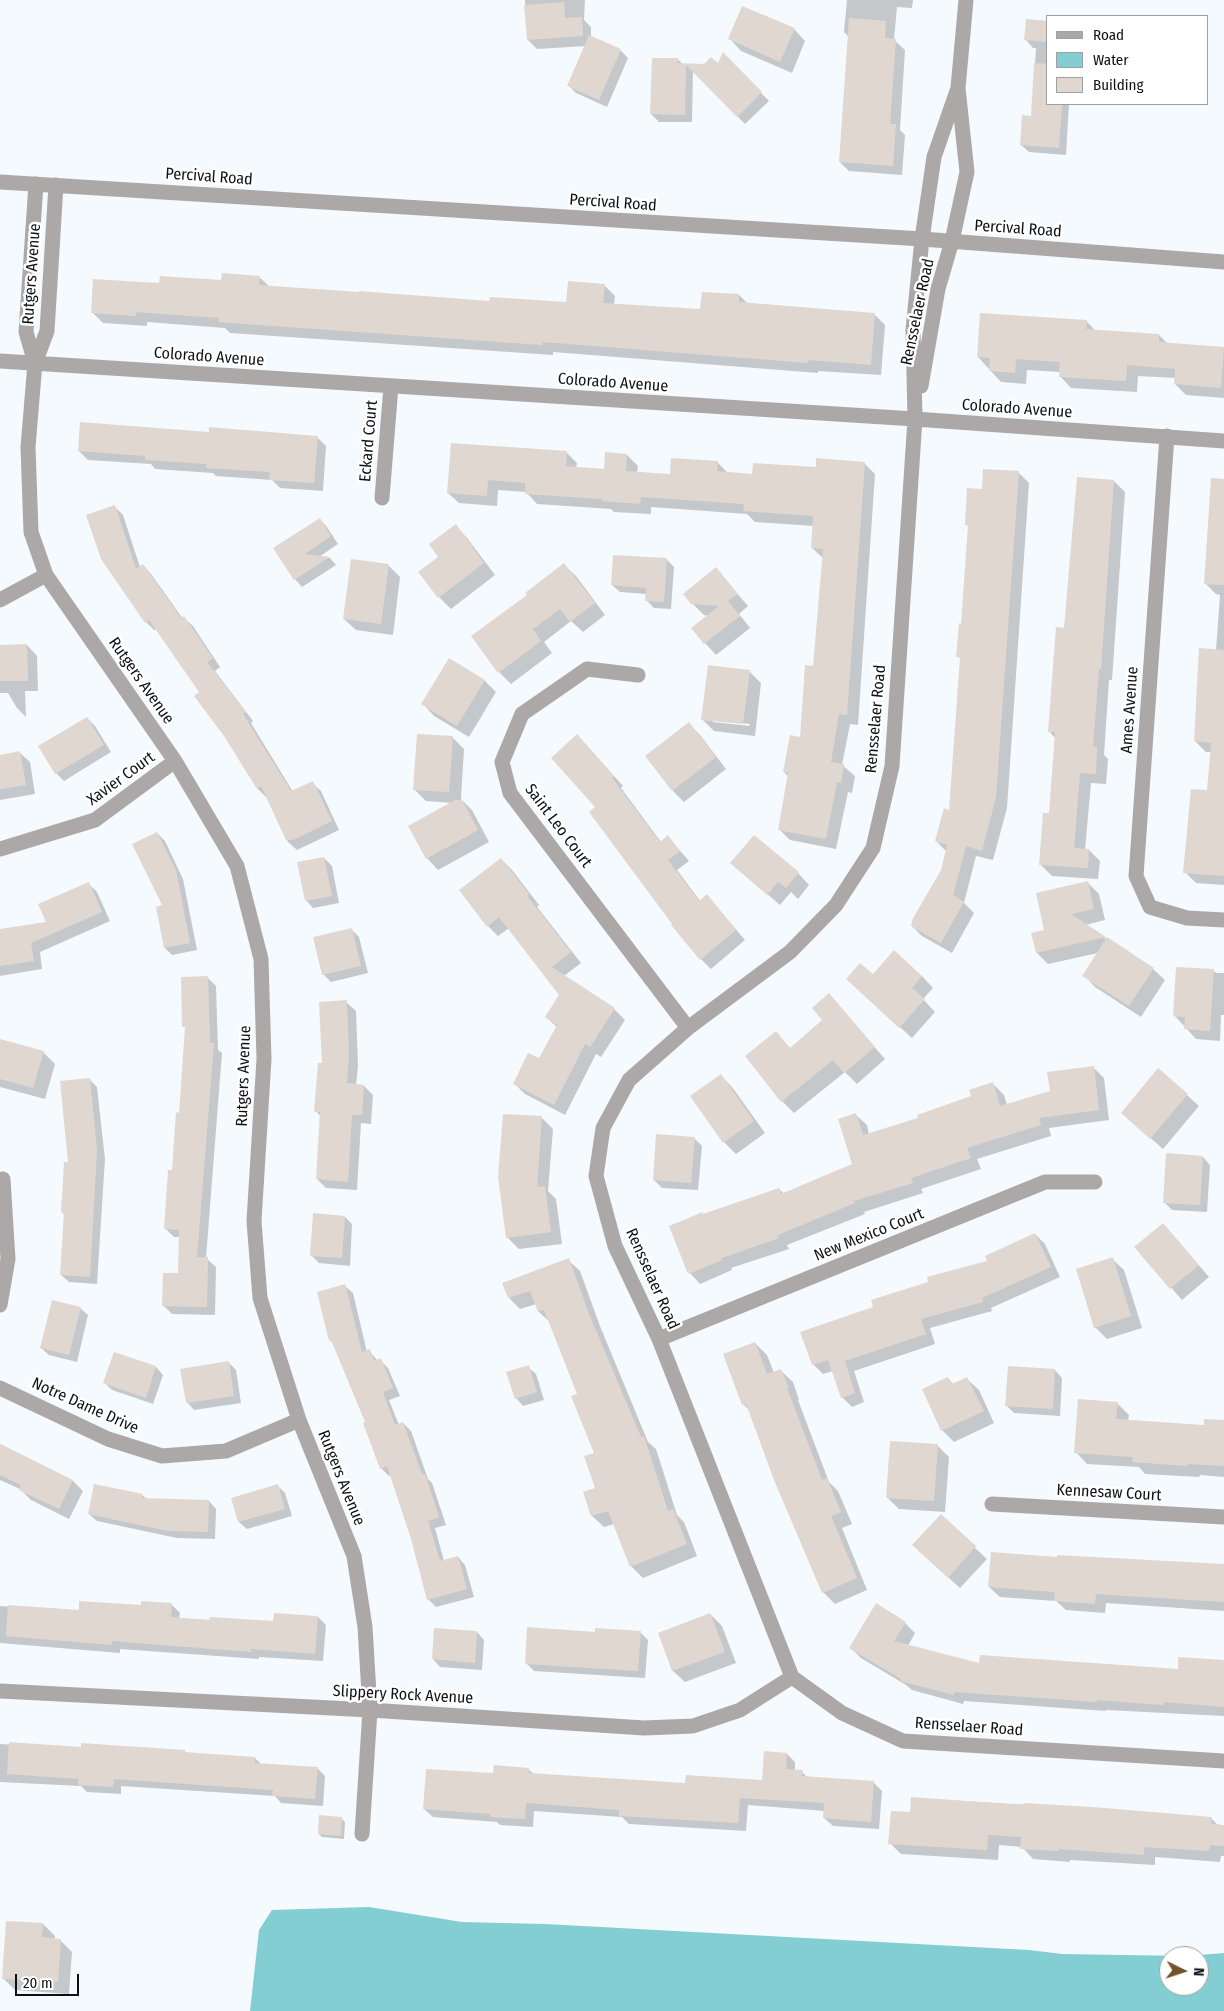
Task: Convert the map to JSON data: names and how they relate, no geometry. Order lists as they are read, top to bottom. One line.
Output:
{"streets":{"street":["Percival Road","Rutgers Avenue","Rensselaer Road","Colorado Avenue","Eckard Court","Ames Avenue","Xavier Court","Saint Leo Court","New Mexico Court","Notre Dame Drive","Kennesaw Court","Slippery Rock Avenue"]},"crossings":[["Percival Road","Rutgers Avenue"],["Percival Road","Rensselaer Road"],["Rutgers Avenue","Colorado Avenue"],["Rutgers Avenue","Xavier Court"],["Rutgers Avenue","Notre Dame Drive"],["Rutgers Avenue","Slippery Rock Avenue"],["Rensselaer Road","Colorado Avenue"],["Rensselaer Road","Saint Leo Court"],["Rensselaer Road","New Mexico Court"],["Rensselaer Road","Slippery Rock Avenue"],["Colorado Avenue","Eckard Court"],["Colorado Avenue","Ames Avenue"]],"legend":["Road","Water","Building"],"scale_bar":"20 m","north":"right"}
